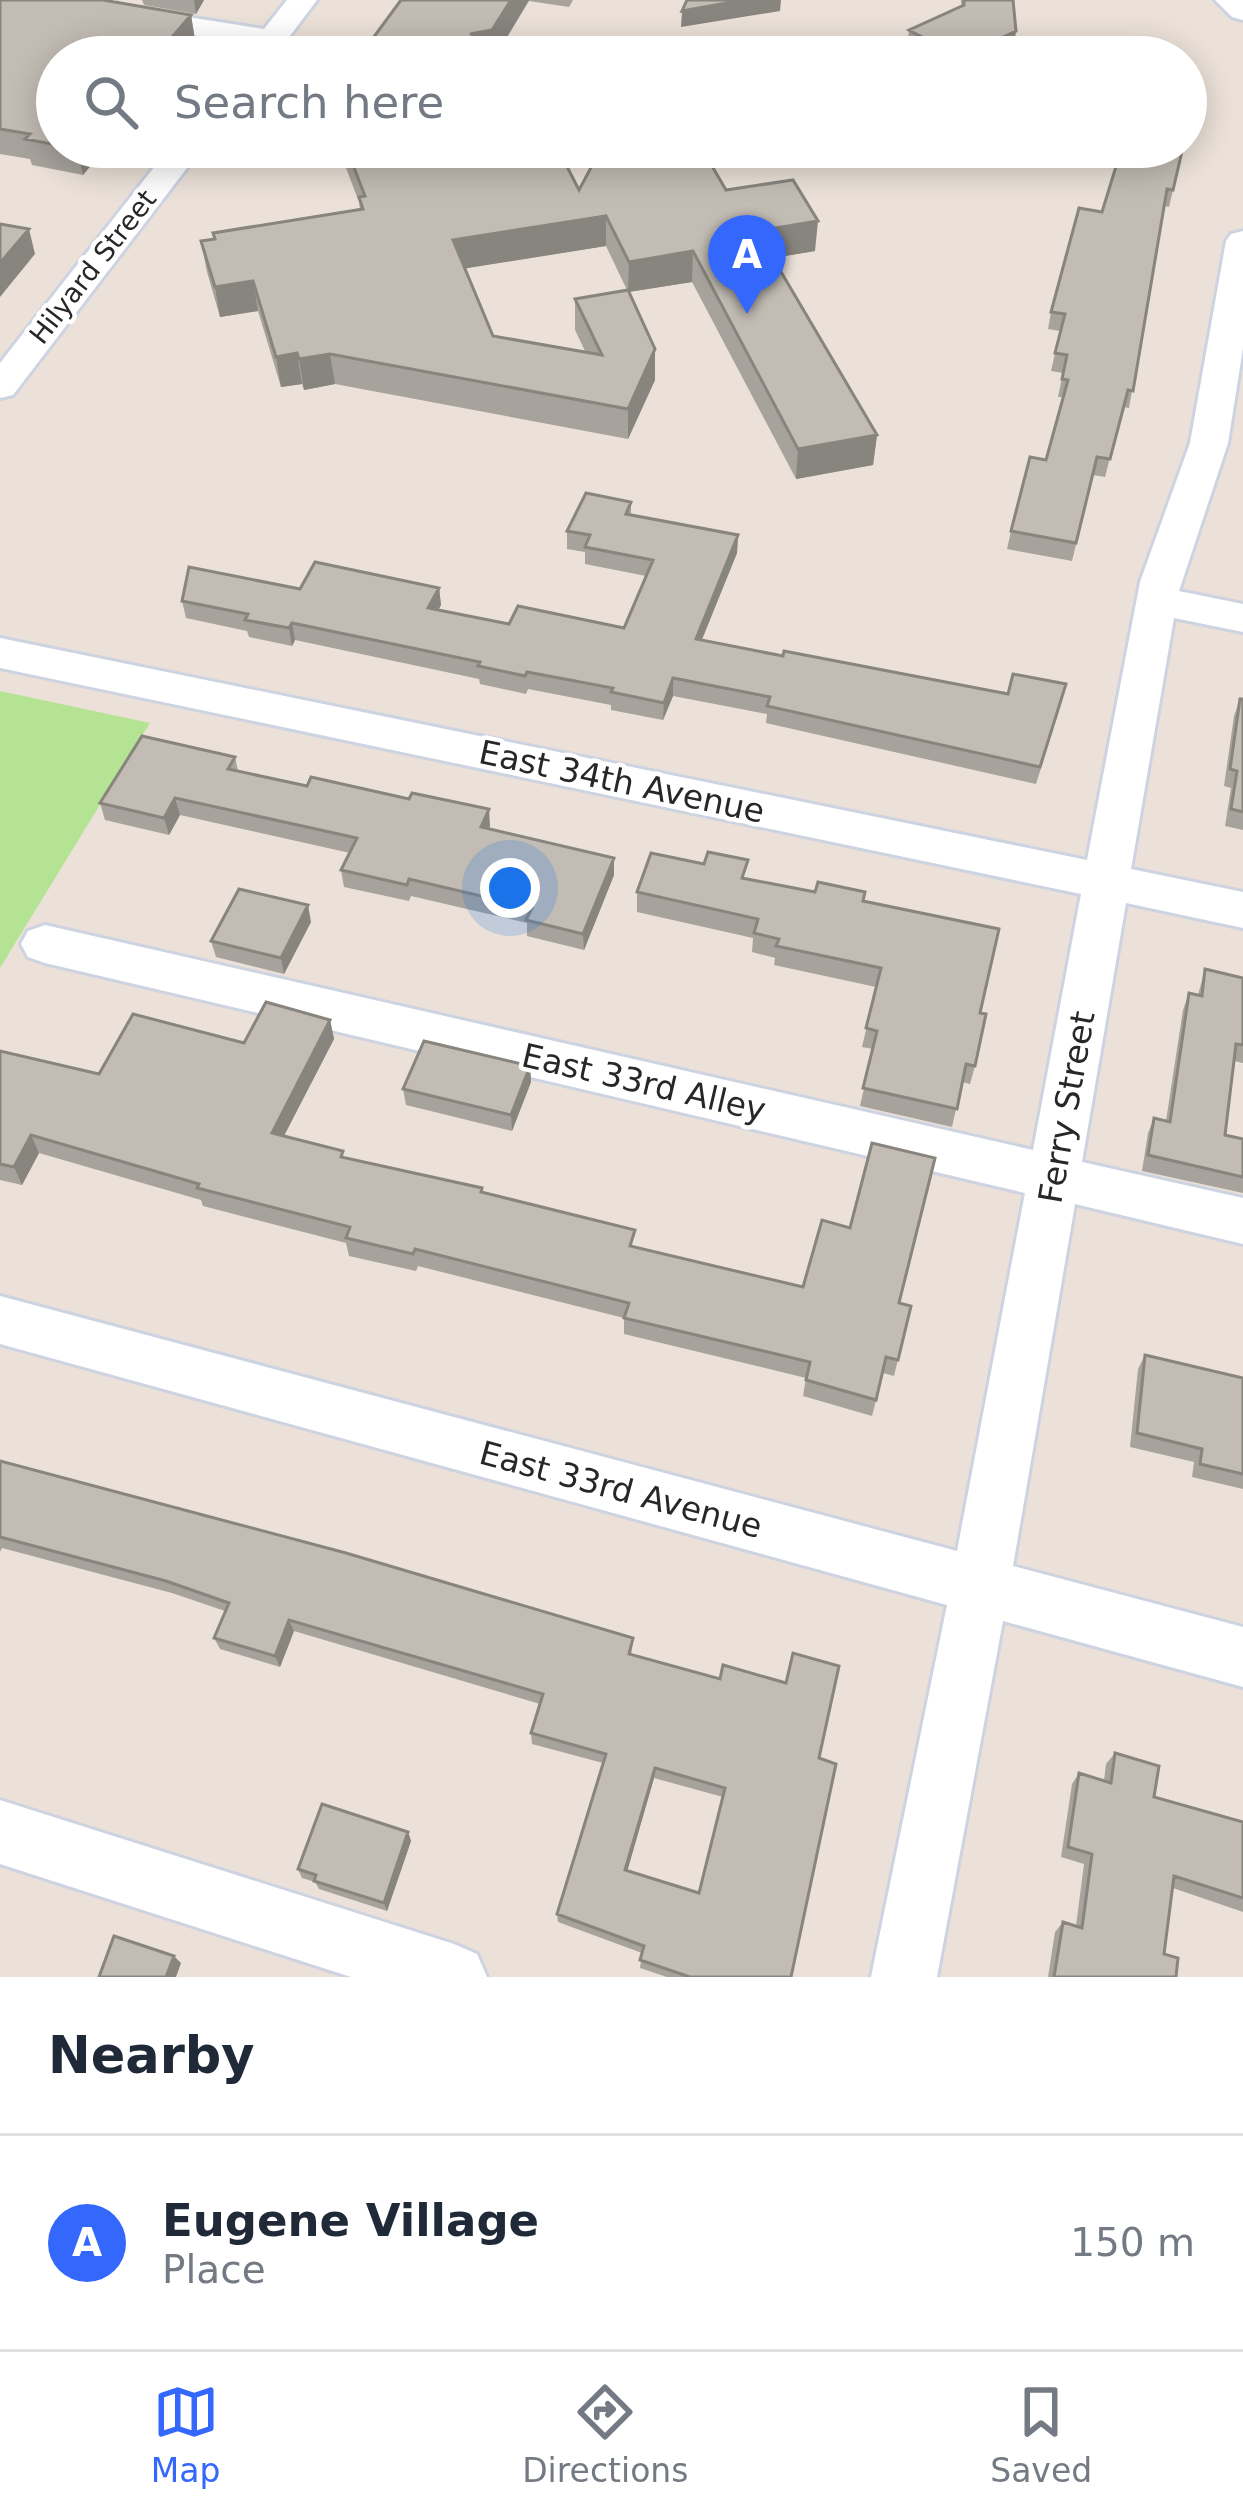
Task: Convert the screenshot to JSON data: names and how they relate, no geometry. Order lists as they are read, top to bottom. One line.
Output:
{"streets":{"street":["Hilyard Street","East 34th Avenue","East 33rd Alley","Ferry Street","East 33rd Avenue"]},"crossings":[["East 34th Avenue","Ferry Street"],["East 33rd Alley","Ferry Street"],["Ferry Street","East 33rd Avenue"]],"page":{"search":"Search here","pins":"A","heading":"Nearby","list":[{"mark":"A","name":"Eugene Village","note":"Place","value":"150 m"}],"nav":["Map","Directions","Saved"]}}
